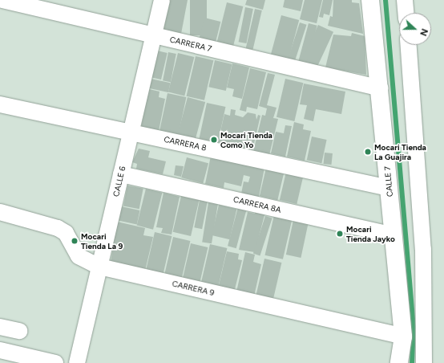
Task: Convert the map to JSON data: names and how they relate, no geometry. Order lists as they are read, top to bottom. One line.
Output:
{"streets":{"street":["CARRERA 7","CARRERA 8","CALLE 6","CALLE 7","CARRERA 8A","CARRERA 9"]},"crossings":[["CARRERA 7","CALLE 6"],["CARRERA 7","CALLE 7"],["CARRERA 8","CALLE 6"],["CARRERA 8","CALLE 7"],["CALLE 6","CARRERA 8A"],["CALLE 6","CARRERA 9"],["CALLE 7","CARRERA 8A"],["CALLE 7","CARRERA 9"]],"places":["Mocari Tienda Como Yo","Mocari Tienda La Guajira","Mocari Tienda Jayko","Mocari Tienda La 9"],"north":"right"}
